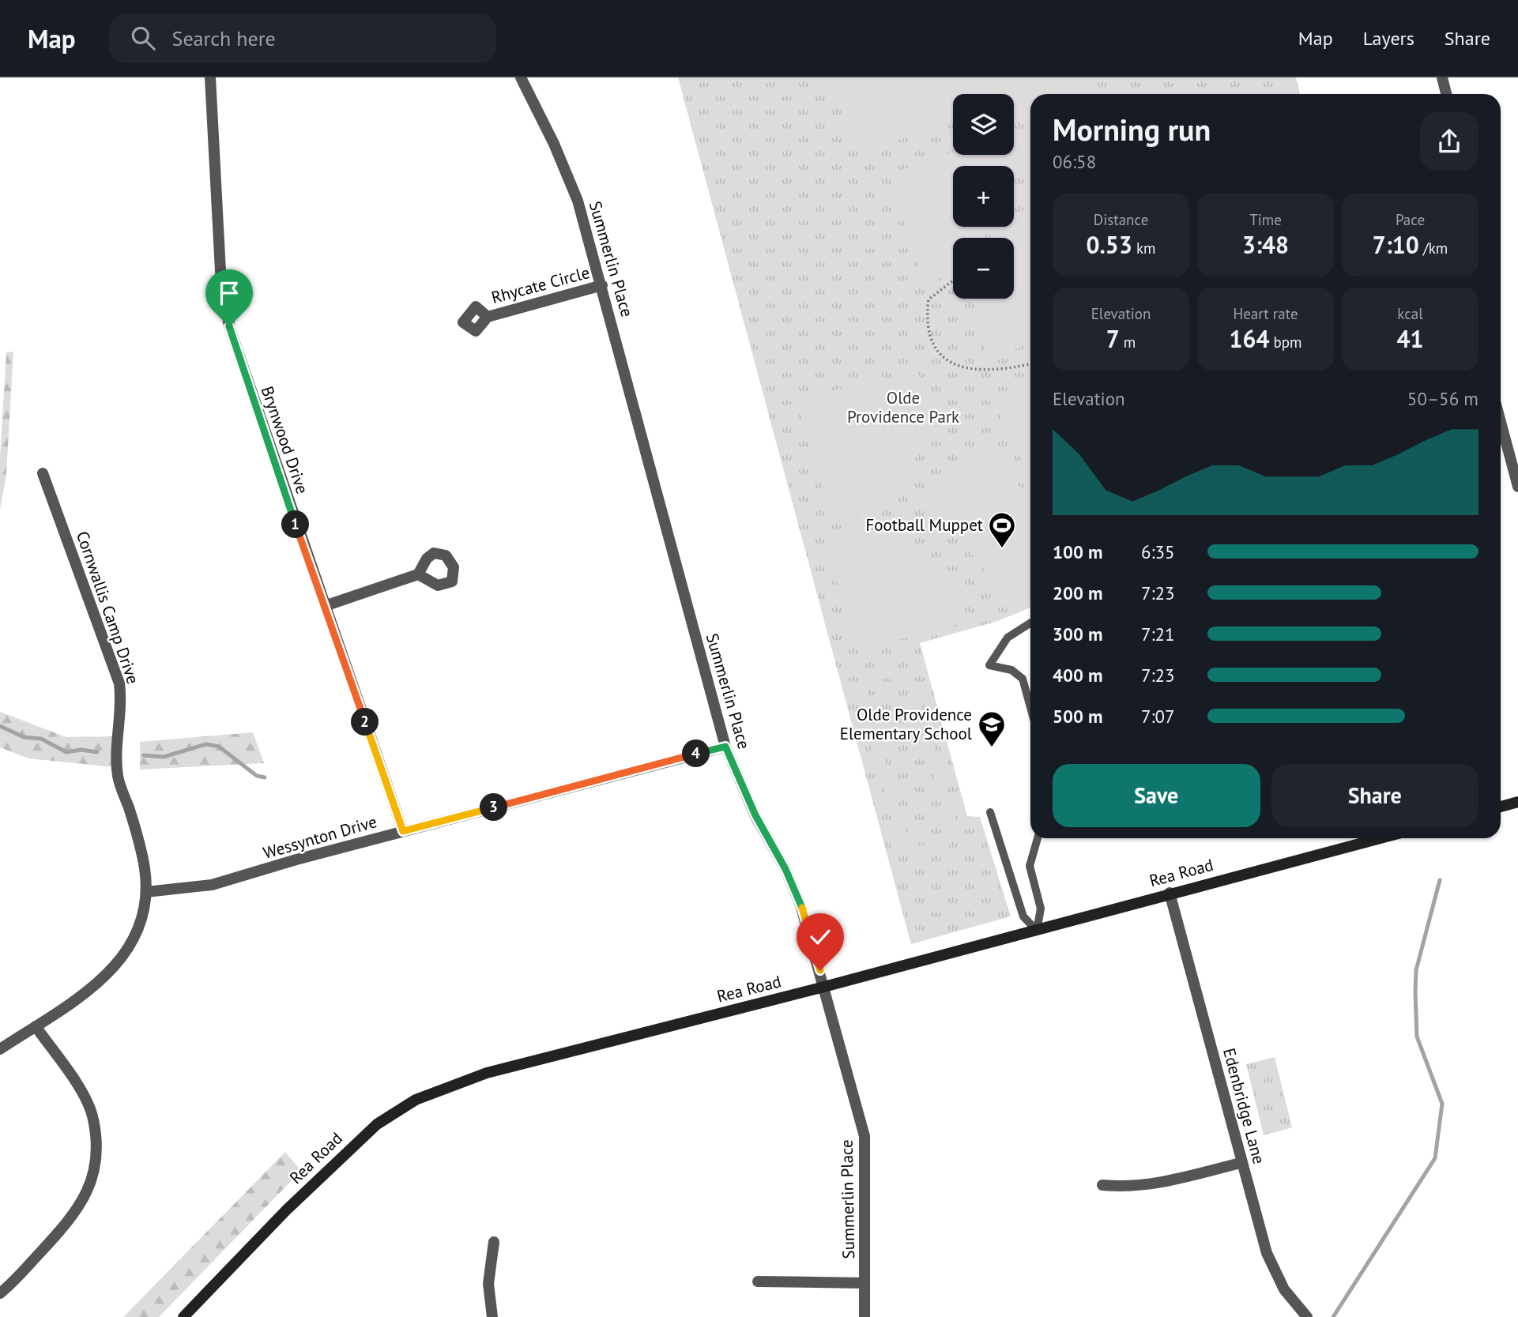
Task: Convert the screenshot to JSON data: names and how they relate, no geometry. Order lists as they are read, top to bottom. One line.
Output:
{"streets":{"main road":["Rea Road"],"street":["Summerlin Place","Rhycate Circle","Brynwood Drive","Cornwallis Camp Drive","Wessynton Drive","Edenbridge Lane"]},"crossings":[["Summerlin Place","Rhycate Circle"],["Summerlin Place","Wessynton Drive"],["Summerlin Place","Rea Road"],["Brynwood Drive","Wessynton Drive"],["Cornwallis Camp Drive","Wessynton Drive"],["Rea Road","Edenbridge Lane"]],"parks":["Olde Providence Park"],"places":{"sports":["Football Muppet"],"school or university":["Olde Providence Elementary School"]},"page":{"header":"Map","search":"Search here","nav":["Map","Layers","Share"],"map_buttons":["+","−"],"heading":["Morning run","06:58"],"stats":[["Distance","0.53 km"],["Time","3:48"],["Pace","7:10 /km"],["Elevation","7 m"],["Heart rate","164 bpm"],["kcal","41"]],"chart":["Elevation","50–56 m"],"pins":["1","2","4","3"],"list":[{"name":"100 m","note":"6:35"},{"name":"200 m","note":"7:23"},{"name":"300 m","note":"7:21"},{"name":"400 m","note":"7:23"},{"name":"500 m","note":"7:07"}],"buttons":["Save","Share"]}}
